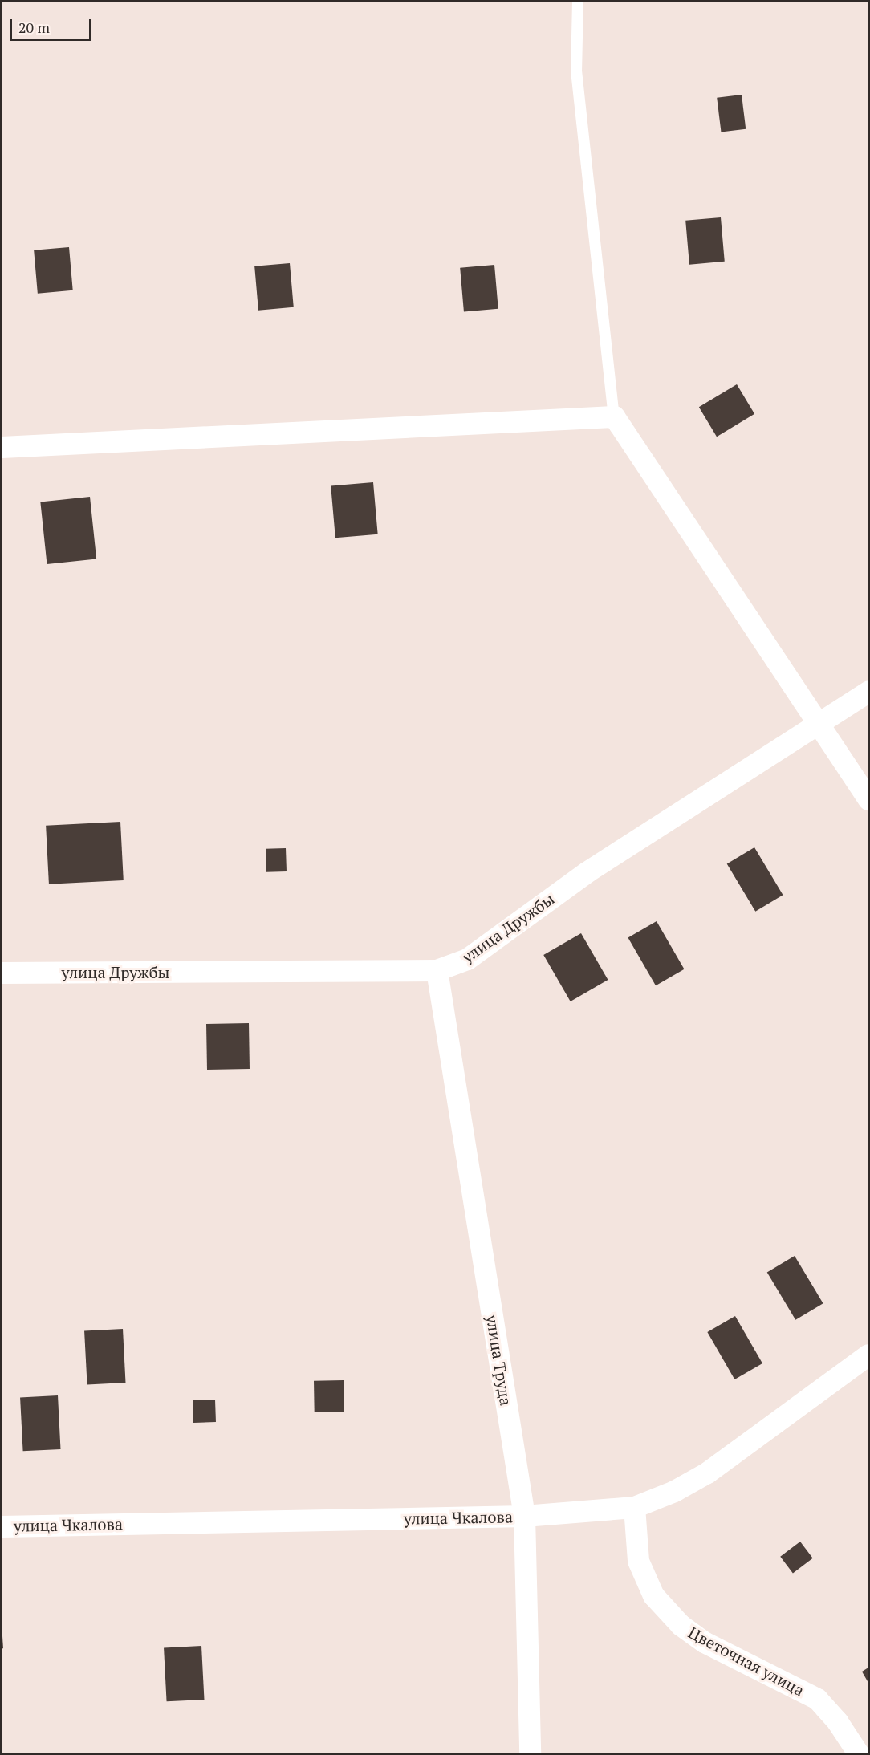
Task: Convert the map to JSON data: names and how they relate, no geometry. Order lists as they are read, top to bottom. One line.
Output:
{"streets":{"street":["улица Дружбы","улица Труда","улица Чкалова","Цветочная улица"]},"crossings":[["улица Дружбы","улица Труда"],["улица Труда","улица Чкалова"],["улица Чкалова","Цветочная улица"]],"scale_bar":"20 m"}
